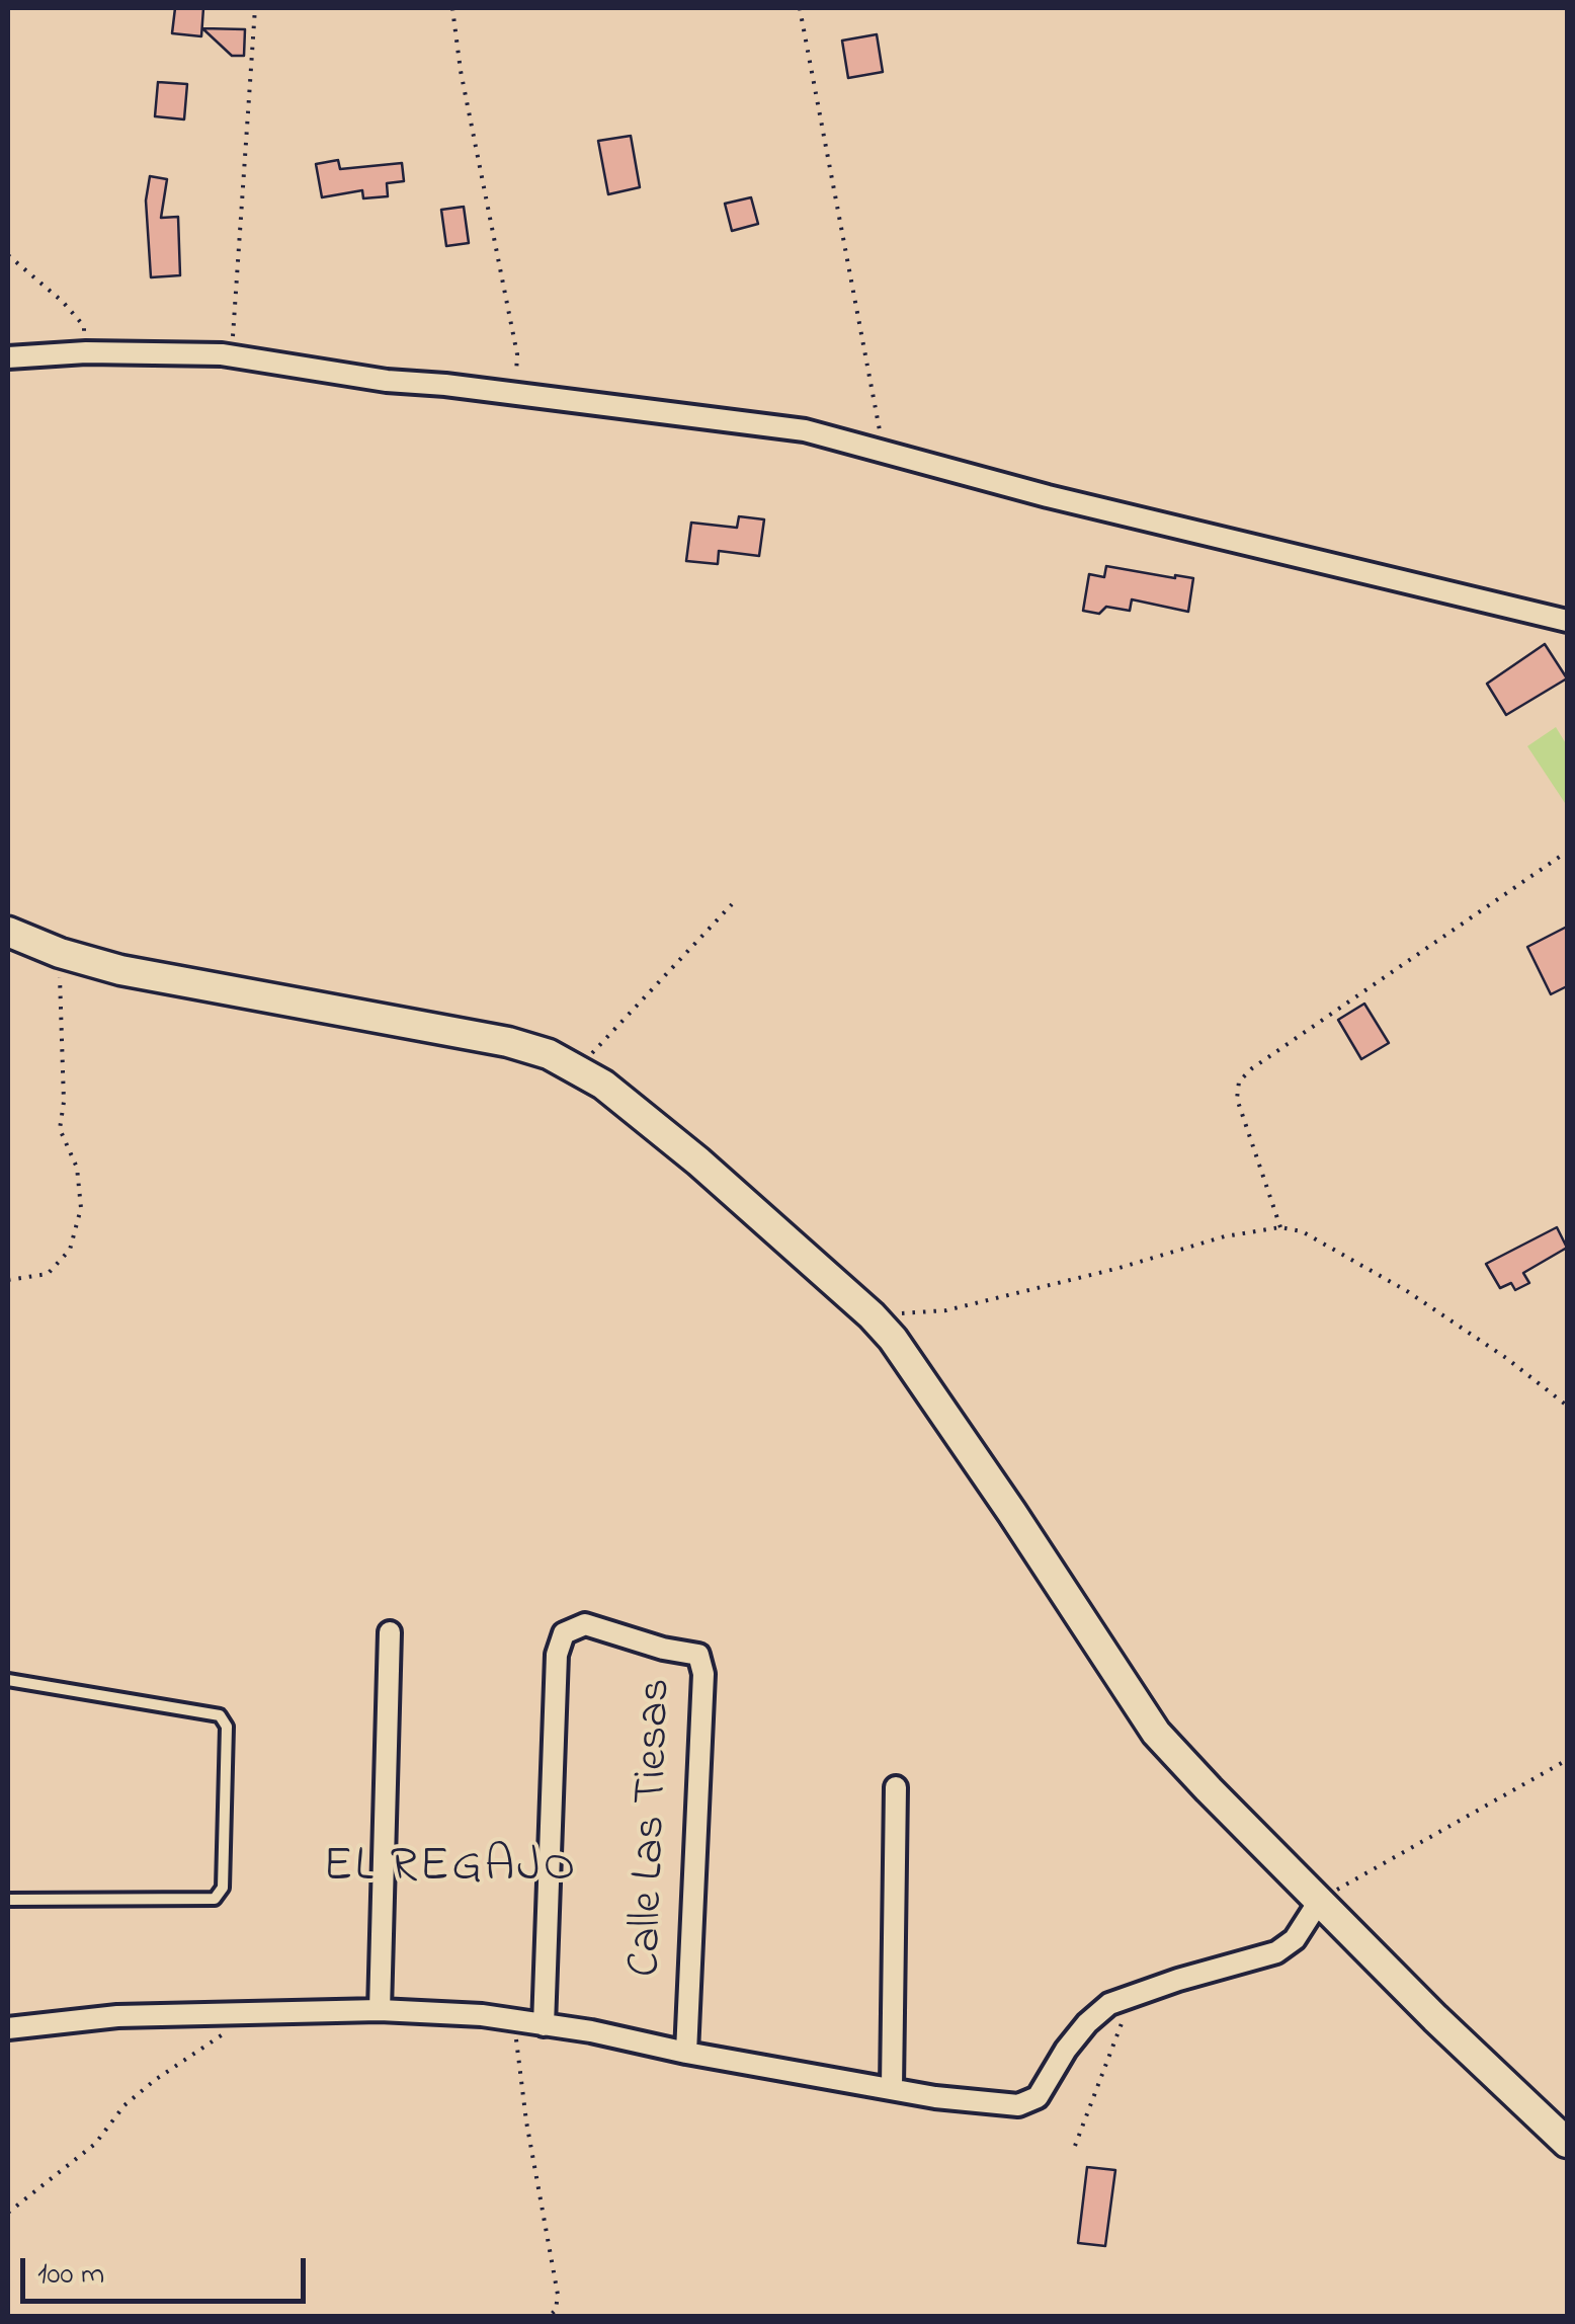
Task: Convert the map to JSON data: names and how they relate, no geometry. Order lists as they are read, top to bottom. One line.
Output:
{"streets":{"street":["Calle Las Tiesas"]},"districts":["EL REGAJO"],"scale_bar":"100 m"}
